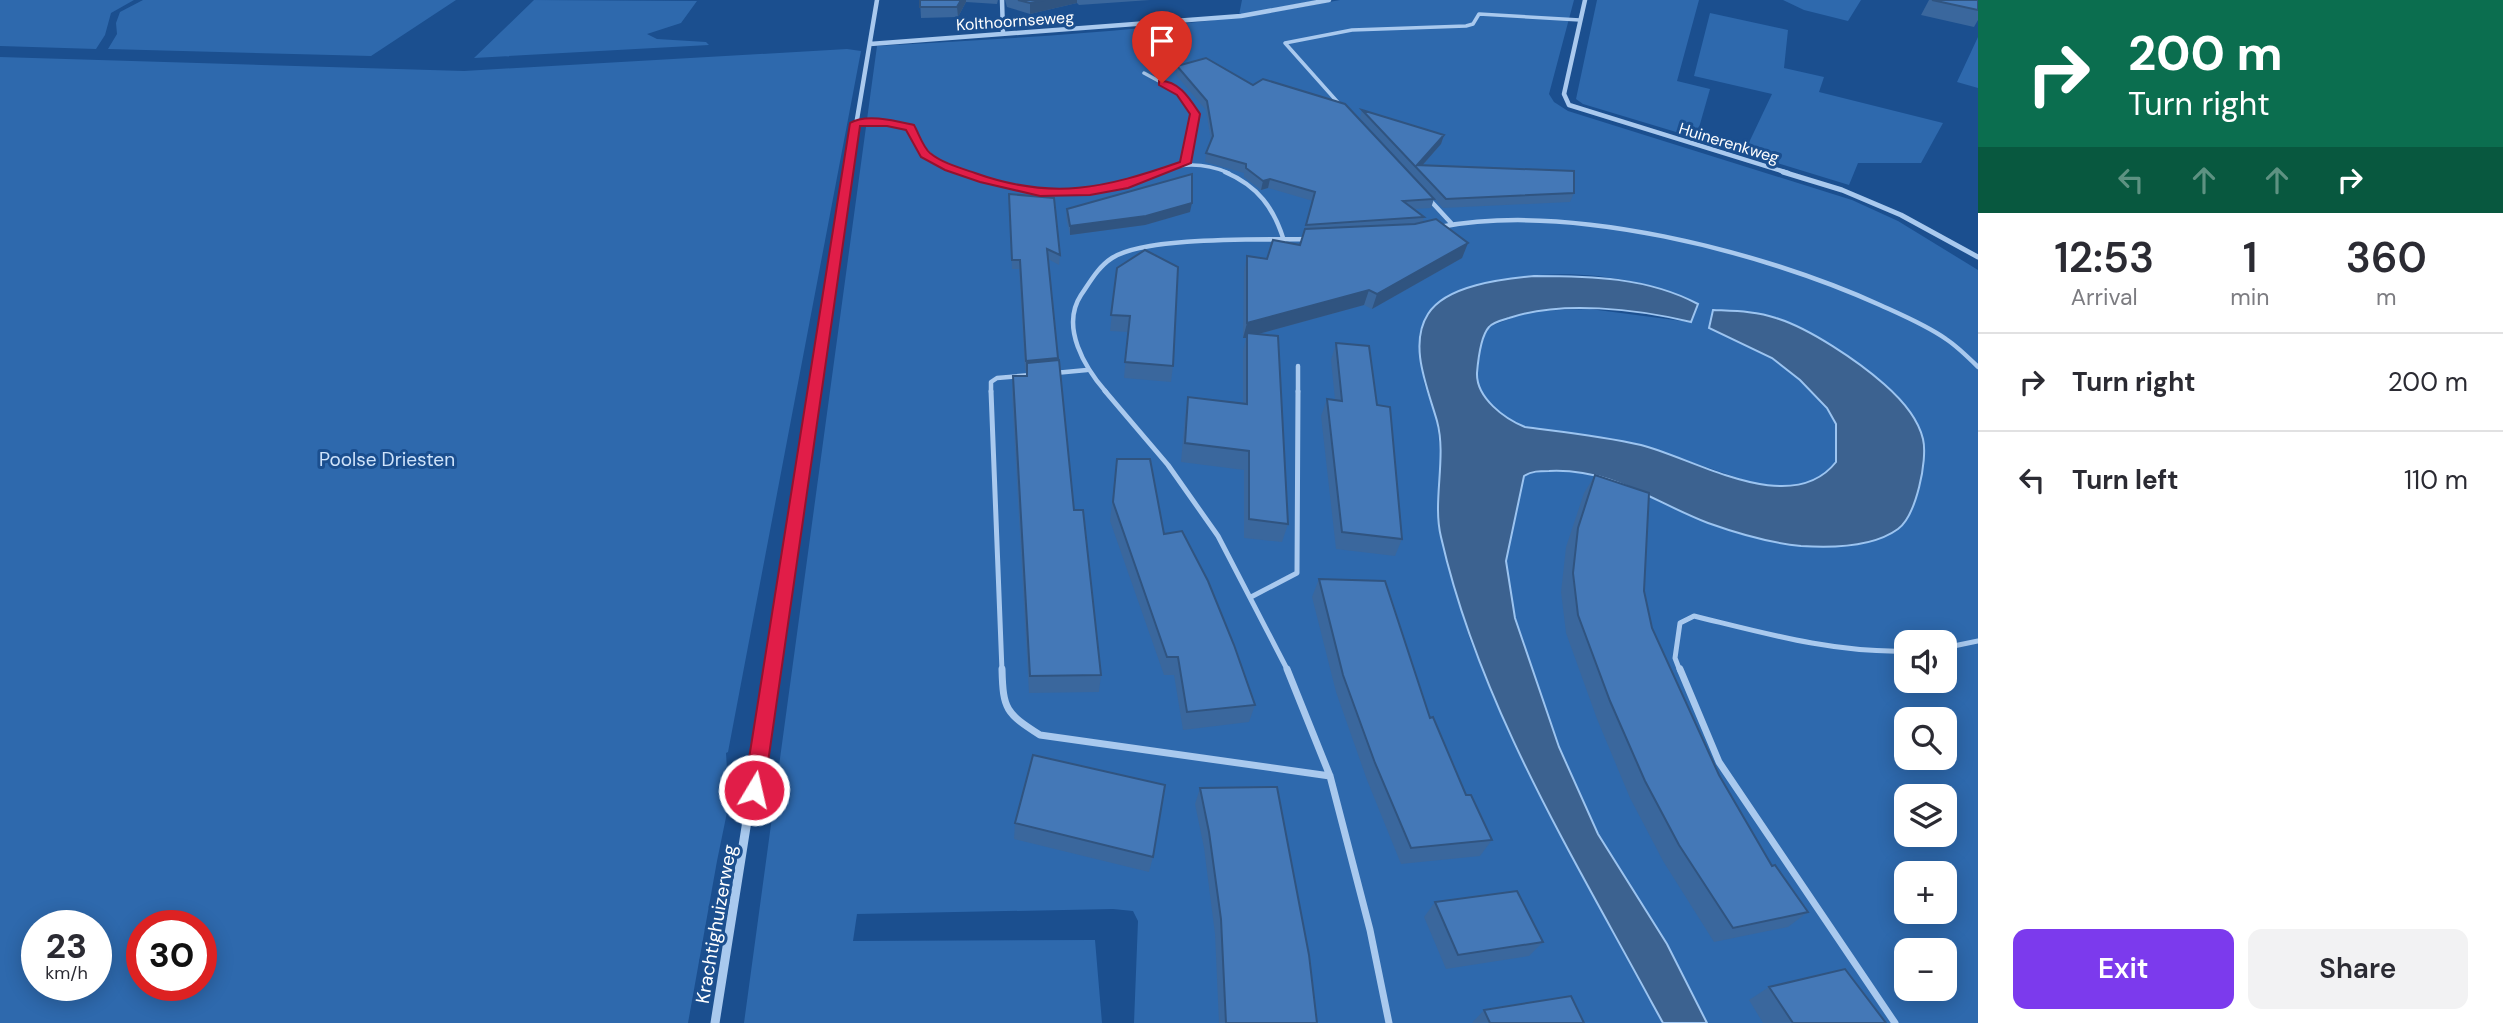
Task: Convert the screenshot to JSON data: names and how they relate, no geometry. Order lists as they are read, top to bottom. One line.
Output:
{"streets":{"street":["Kolthoornseweg","Huinerenkweg","Krachtighuizerweg"]},"crossings":[["Kolthoornseweg","Krachtighuizerweg"]],"parks":["Poolse Driesten"],"page":{"turn":["200 m","Turn right"],"eta":["12:53","Arrival","1","min","360","m"],"list":[{"name":"Turn right","value":"200 m"},{"name":"Turn left","value":"110 m"}],"map_buttons":["+","−"],"speed":"23 km/h","limit":"30","buttons":["Exit","Share"]}}
